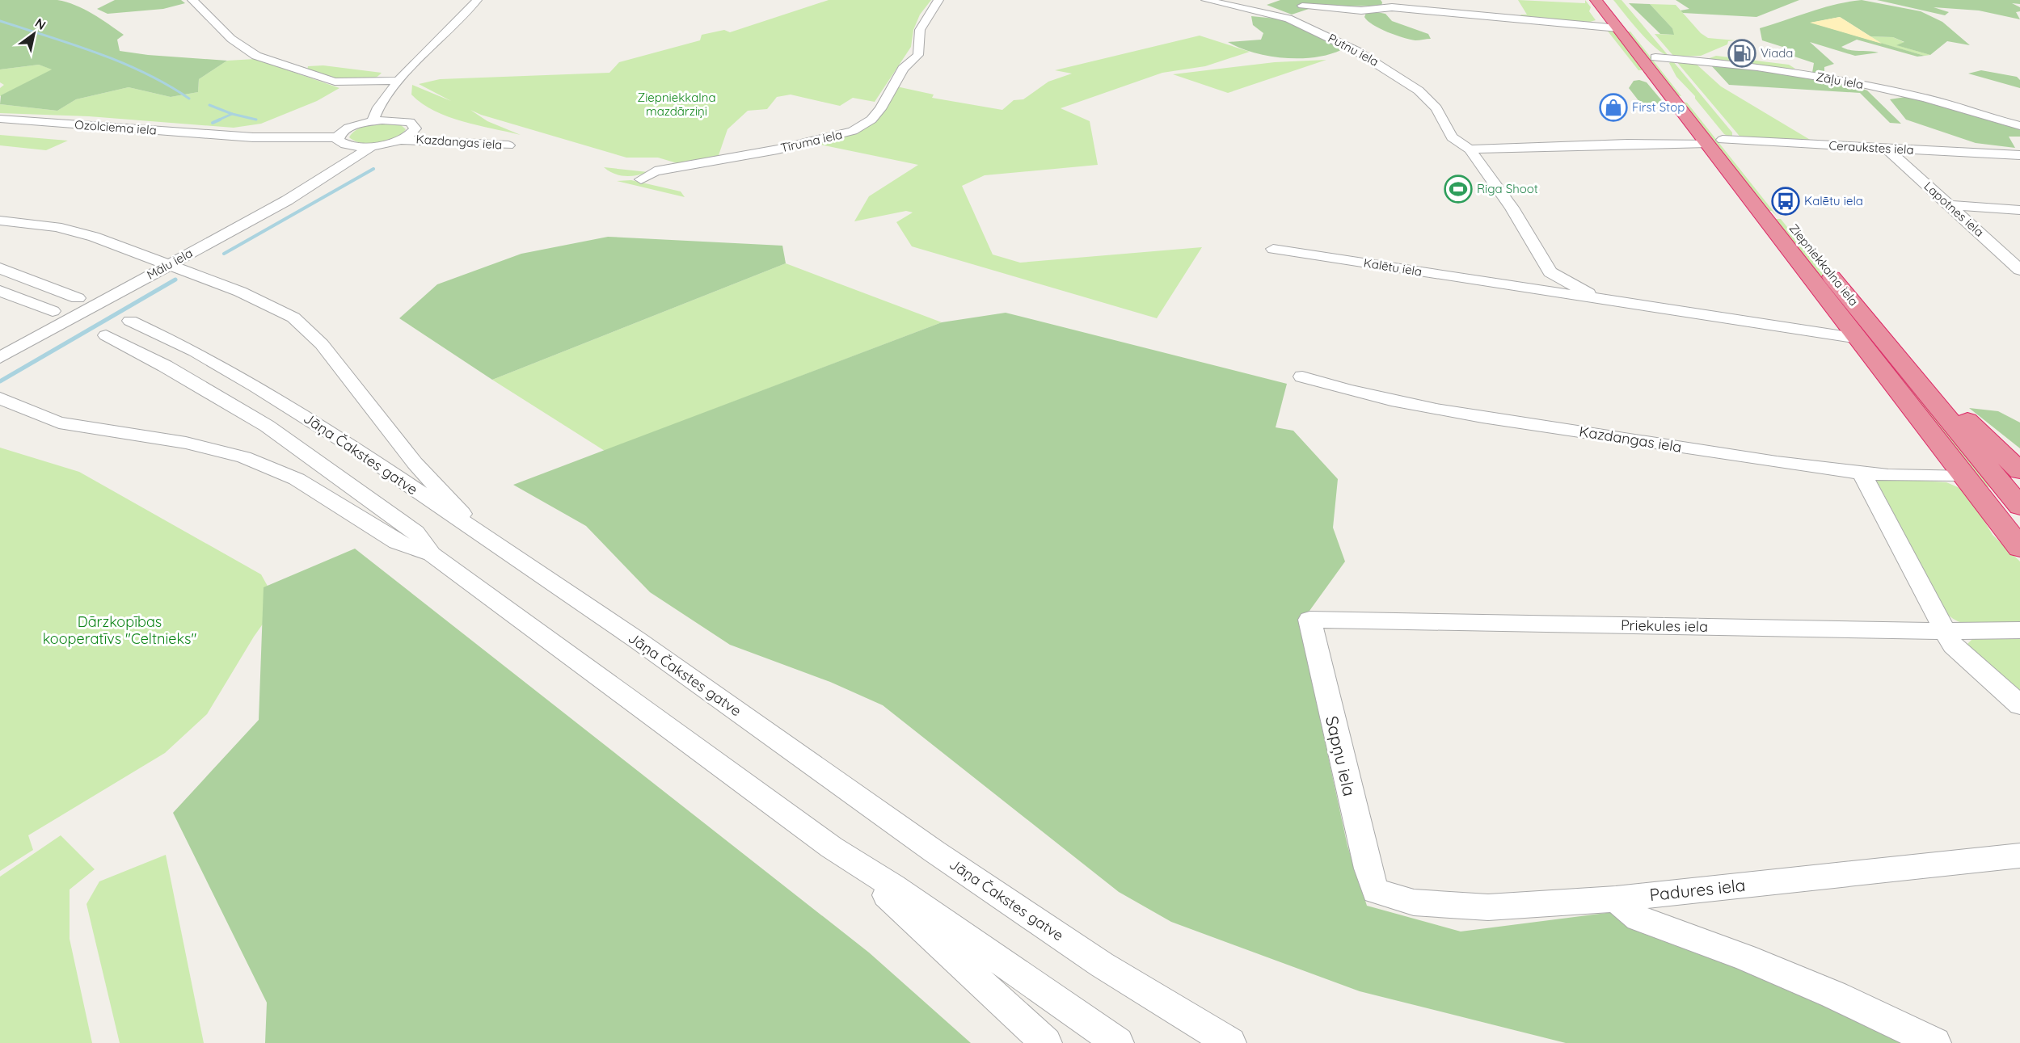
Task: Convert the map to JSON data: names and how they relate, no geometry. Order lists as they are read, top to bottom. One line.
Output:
{"streets":{"highway":["Ziepniekkalna iela"],"street":["Putnu iela","Zāļu iela","Ozolciema iela","Tīruma iela","Kazdangas iela","Ceraukstes iela","Lapotnes iela","Mālu iela","Kalētu iela","Jāņa Čakstes gatve","Priekules iela","Sapņu iela","Padures iela"]},"crossings":[["Putnu iela","Ceraukstes iela"],["Putnu iela","Kalētu iela"],["Zāļu iela","Ziepniekkalna iela"],["Ozolciema iela","Kazdangas iela"],["Kazdangas iela","Ziepniekkalna iela"],["Ceraukstes iela","Lapotnes iela"],["Ceraukstes iela","Ziepniekkalna iela"],["Ziepniekkalna iela","Kalētu iela"],["Priekules iela","Sapņu iela"],["Sapņu iela","Padures iela"]],"parks":["Ziepniekkalna mazdārziņi","Dārzkopības kooperatīvs \"Celtnieks\""],"places":{"fuel station":["Viada"],"shop":["First Stop"],"sports":["Riga Shoot"],"bus stop":["Kalētu iela"]},"north":"top right"}
